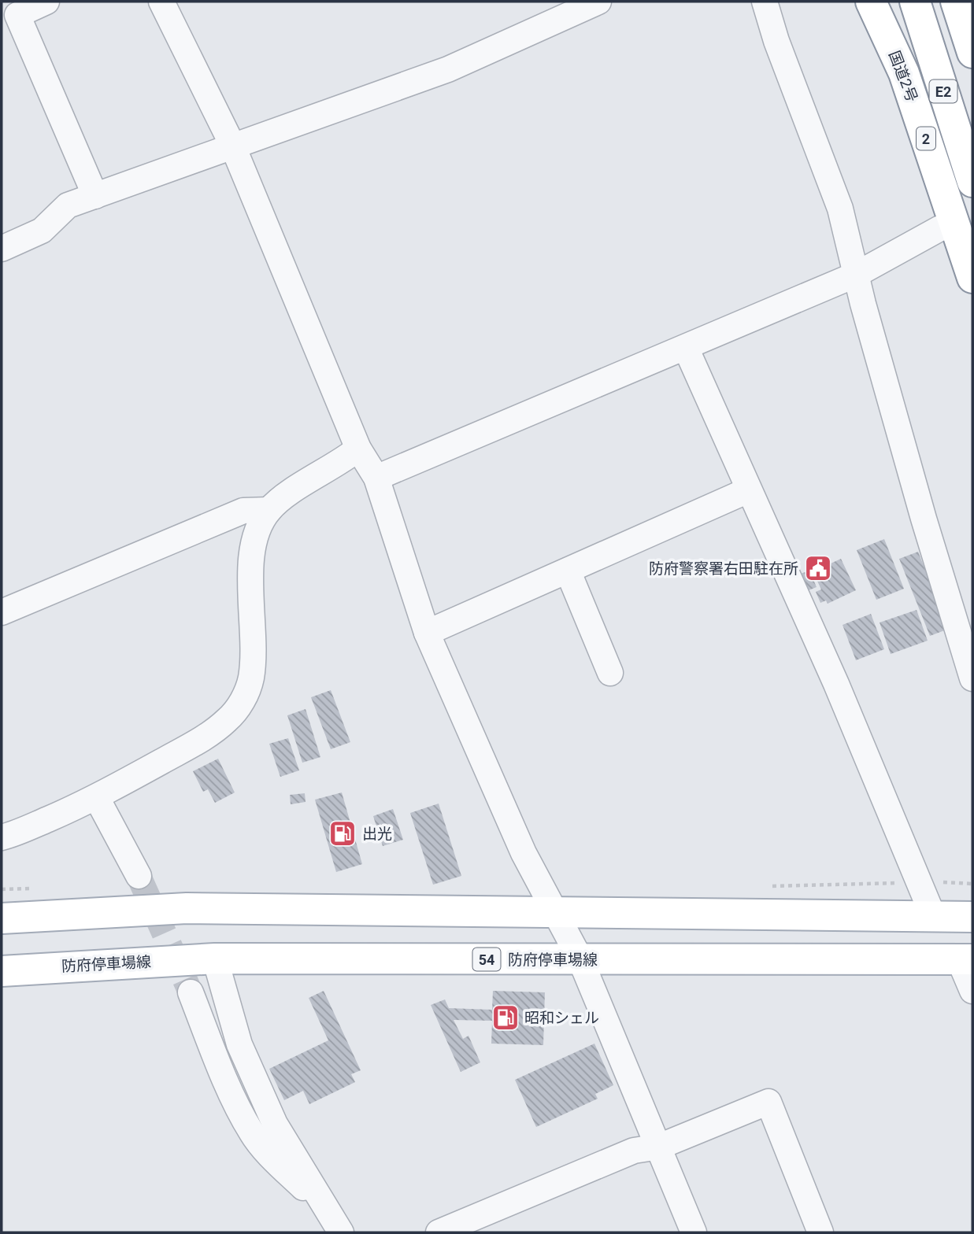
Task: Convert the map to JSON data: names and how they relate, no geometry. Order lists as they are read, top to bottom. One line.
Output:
{"streets":{"main road":["国道2号","E2","2","54","防府停車場線"]},"places":{"public building":["防府警察署右田駐在所"],"fuel station":["出光","昭和シェル"]}}
